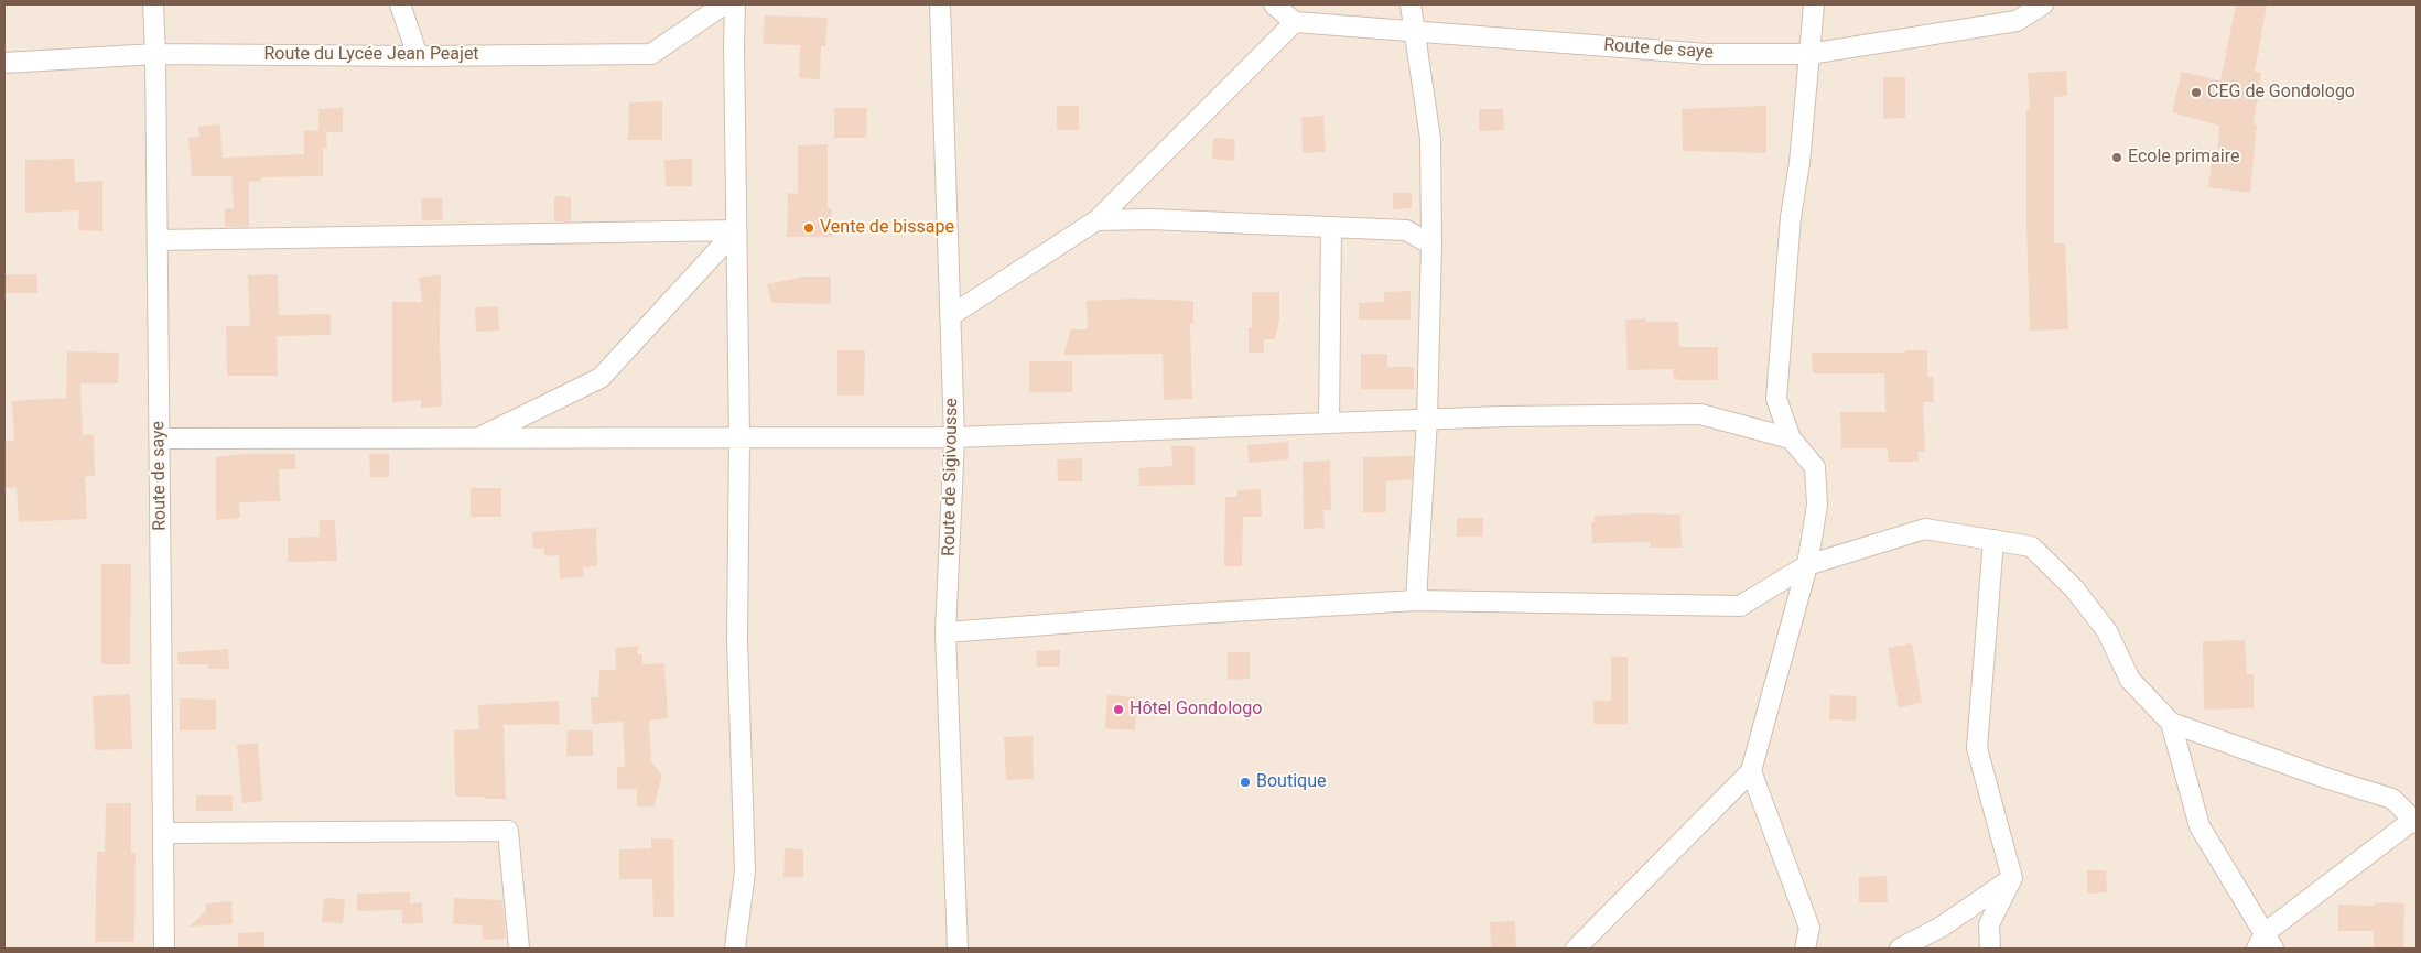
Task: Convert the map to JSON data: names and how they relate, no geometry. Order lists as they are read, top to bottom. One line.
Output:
{"streets":{"street":["Route de saye","Route du Lycée Jean Peajet","Route de Sigivousse"]},"crossings":[["Route de saye","Route du Lycée Jean Peajet"]],"places":["CEG de Gondologo","Ecole primaire","Vente de bissape","Hôtel Gondologo","Boutique"]}
